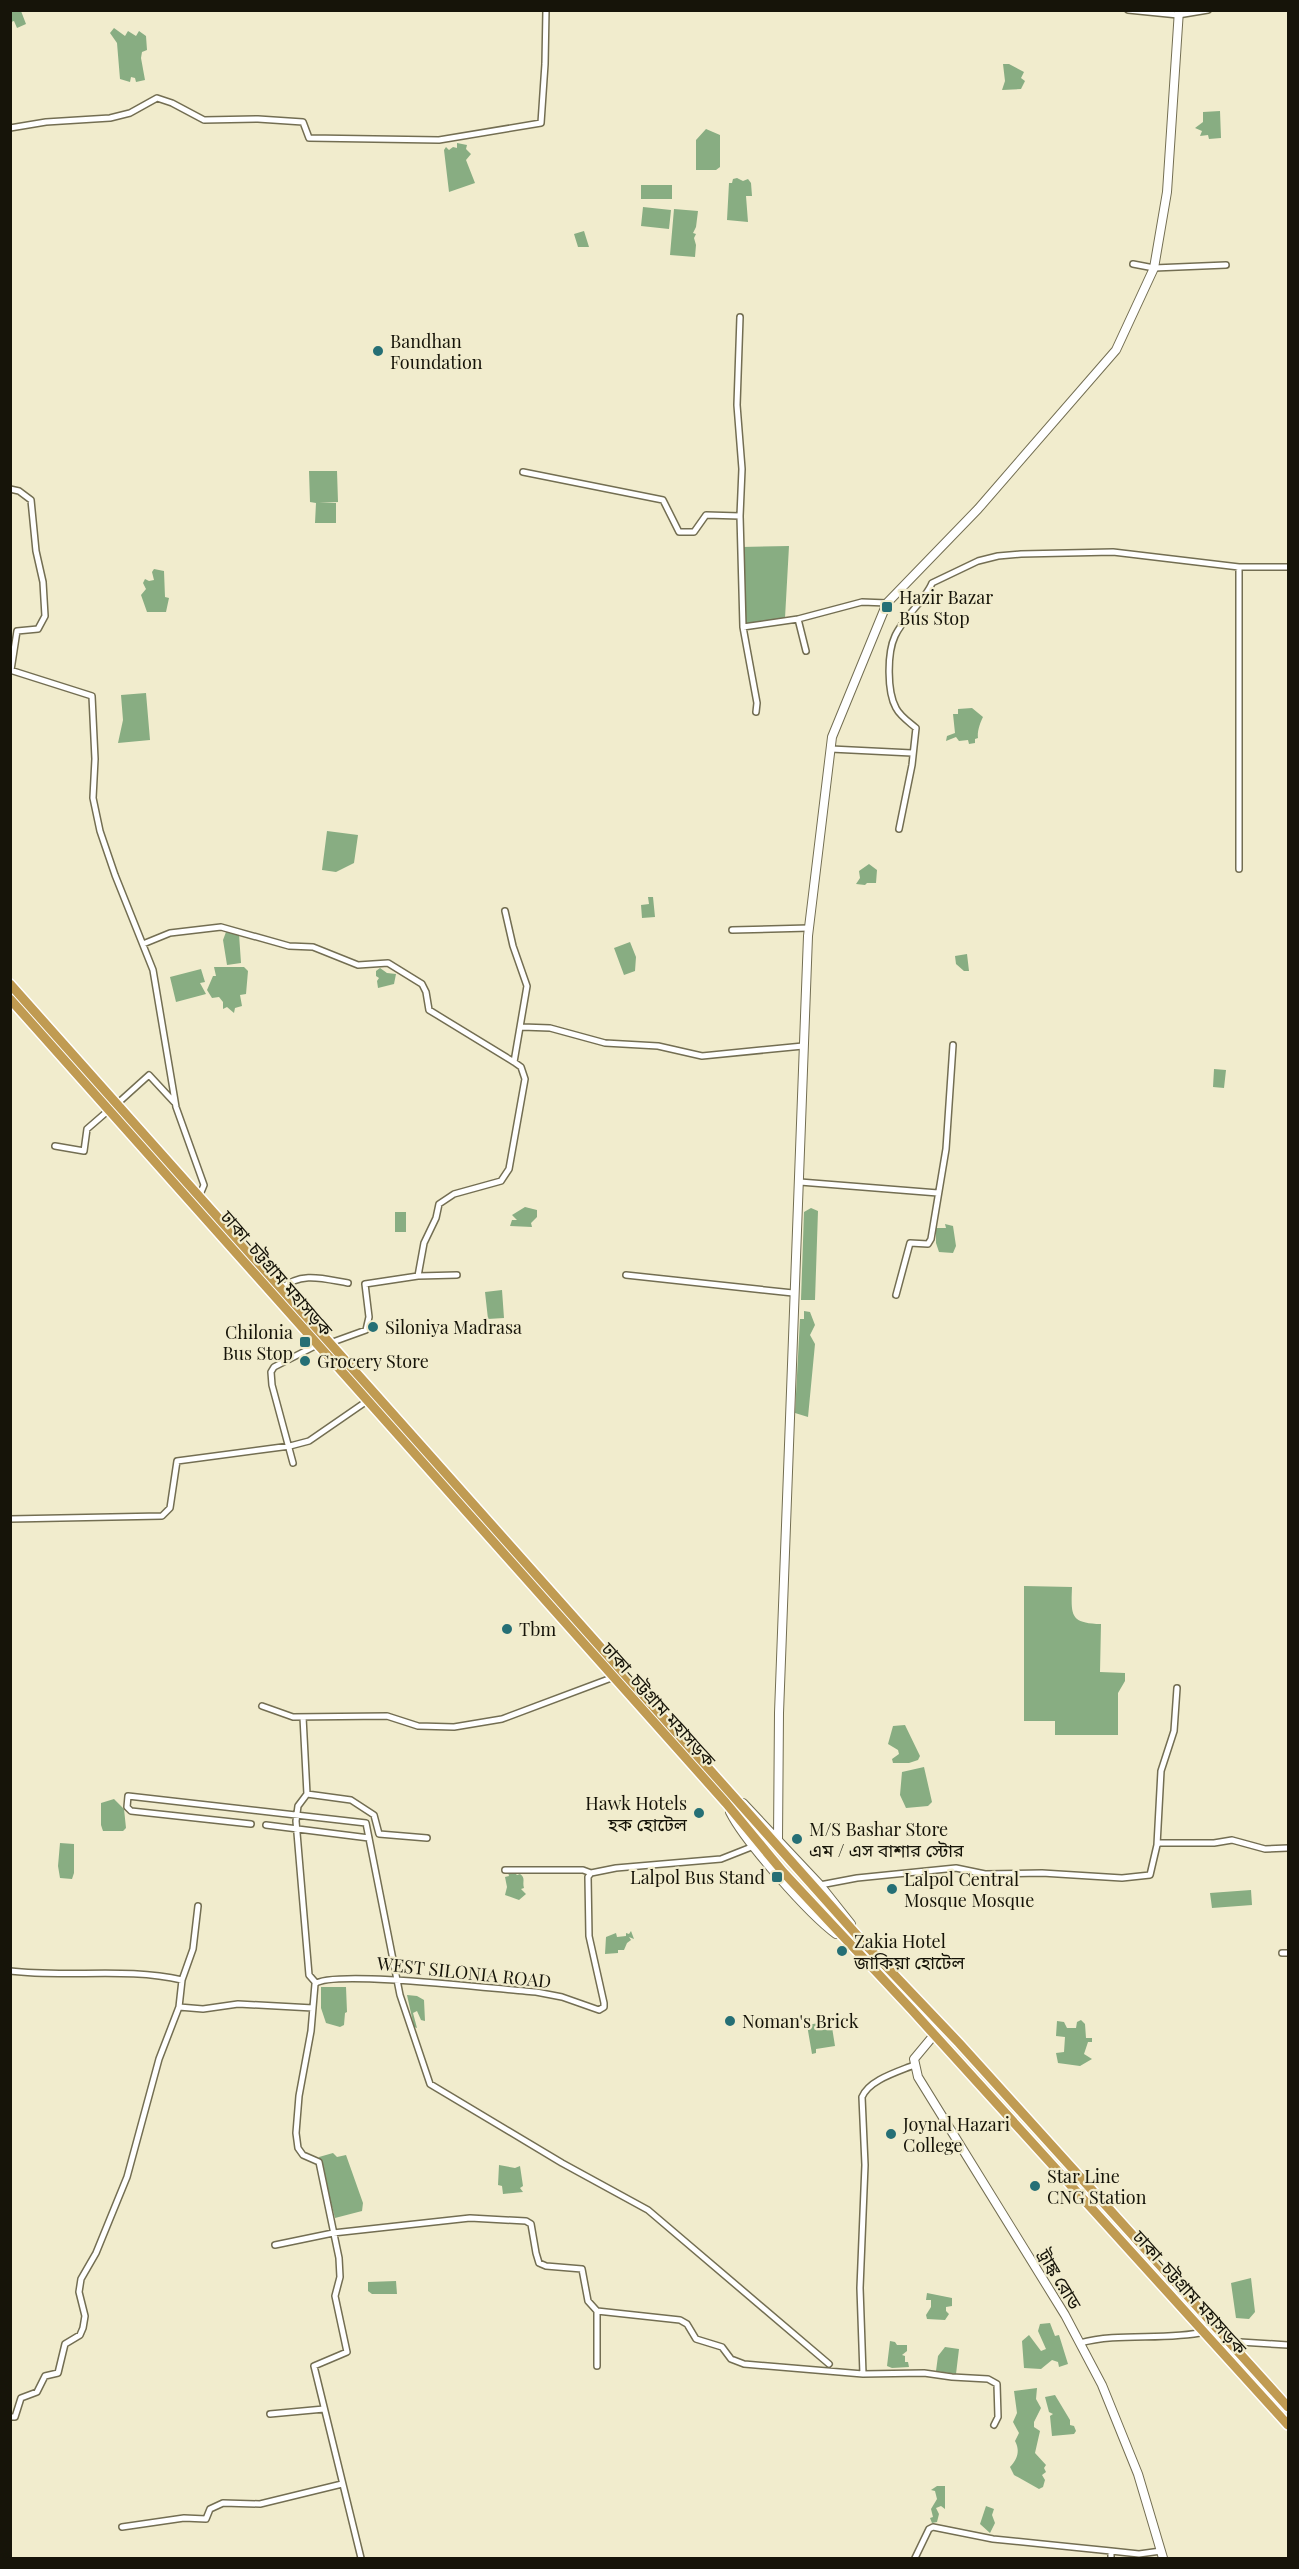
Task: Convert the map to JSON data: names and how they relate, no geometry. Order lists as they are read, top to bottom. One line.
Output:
{"streets":{"highway":["ঢাকা-চট্টগ্রাম মহাসড়ক"],"main road":["ট্রাঙ্ক রোড"],"street":["WEST SILONIA ROAD"]},"places":{"other":["Bandhan Foundation","Siloniya Madrasa","Grocery Store","Tbm","Hawk Hotels হক হোটেল","M/S Bashar Store এম / এস বাশার স্টোর","Lalpol Central Mosque Mosque","Zakia Hotel জাকিয়া হোটেল","Noman's Brick","Joynal Hazari College","Star Line CNG Station"],"transit":["Hazir Bazar Bus Stop","Chilonia Bus Stop","Lalpol Bus Stand"]}}
